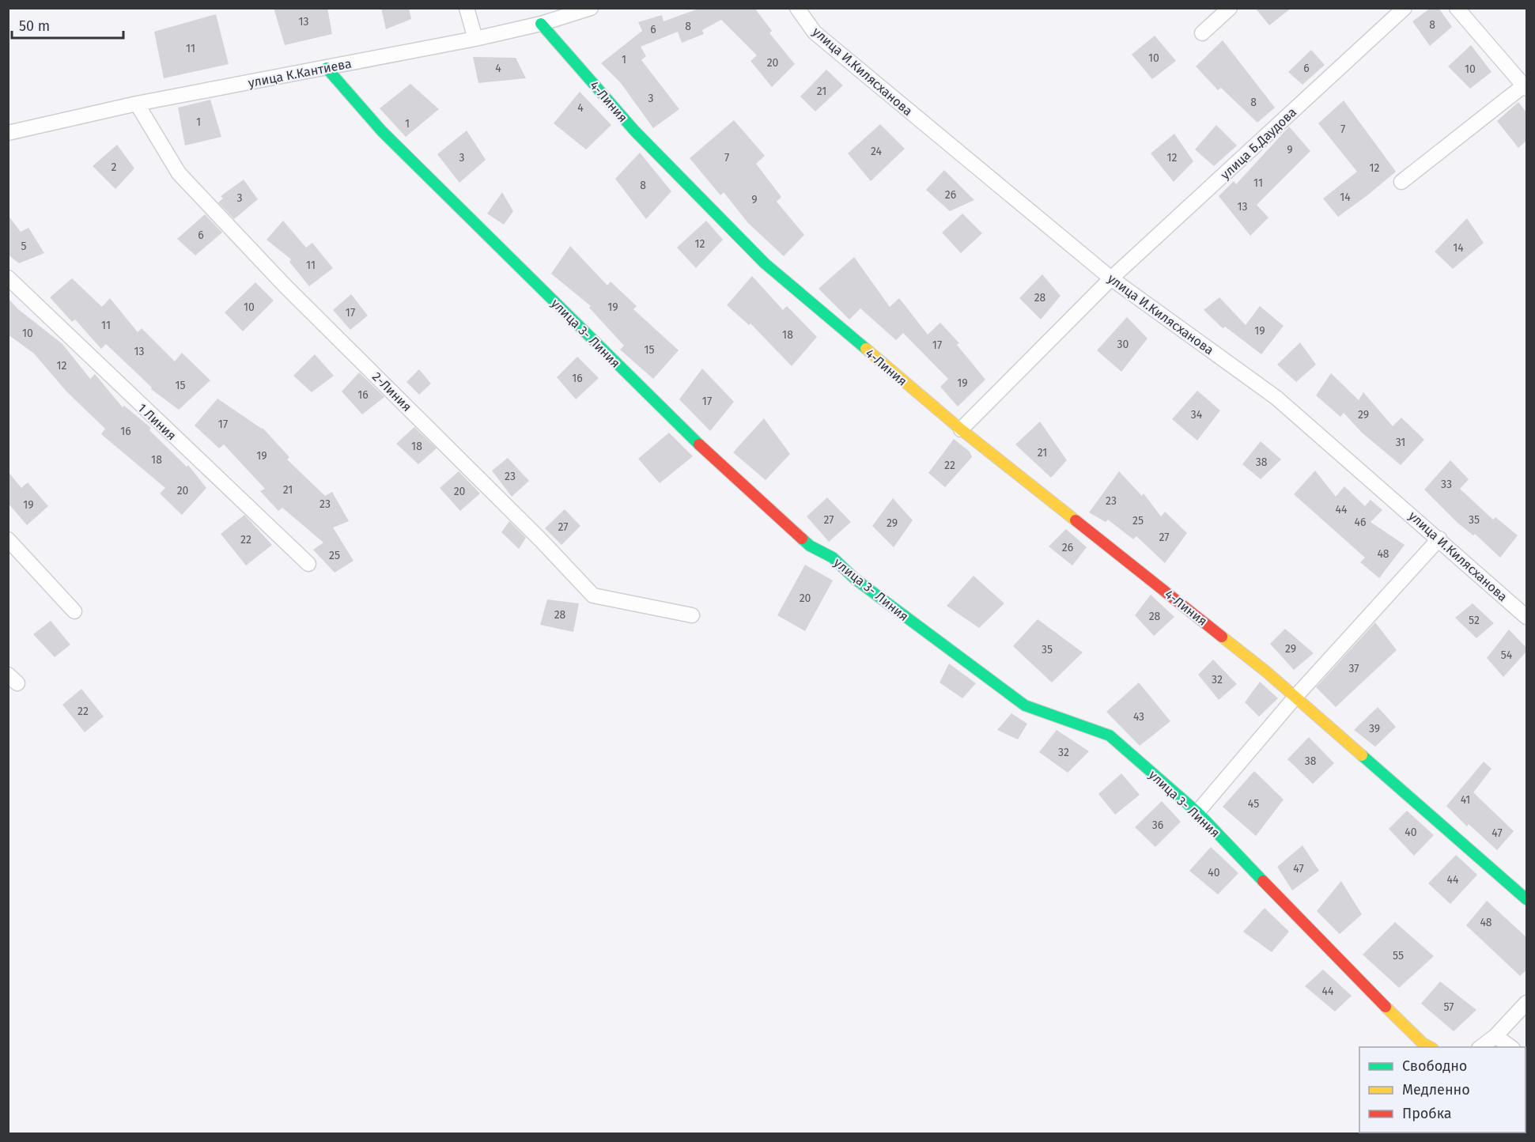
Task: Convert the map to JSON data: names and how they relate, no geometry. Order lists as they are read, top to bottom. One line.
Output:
{"streets":{"street":["улица И.Килясханова","улица К.Кантиева","4-Линия","улица Б.Даудова","улица 3- Линия","2-Линия","1 Линия"]},"crossings":[["улица И.Килясханова","улица Б.Даудова"],["улица К.Кантиева","4-Линия"],["улица К.Кантиева","улица 3- Линия"],["улица К.Кантиева","2-Линия"],["4-Линия","улица Б.Даудова"]],"house_numbers":["13","8","8","6","11","10","1","20","4","6","10","21","3","8","4","1","1","7","9","24","3","7","12","2","12","11","8","26","14","3","9","13","6","12","5","14","11","28","10","19","17","11","19","10","18","30","17","15","13","12","16","19","15","16","17","34","29","17","16","31","18","21","19","18","38","22","23","33","21","20","20","23","23","19","44","27","35","25","46","29","27","27","22","26","48","25","20","28","28","52","29","35","54","37","32","22","43","39","32","38","41","45","36","40","47","47","40","44","48","55","44","57"],"legend":["Свободно","Медленно","Пробка"],"scale_bar":"50 m"}
